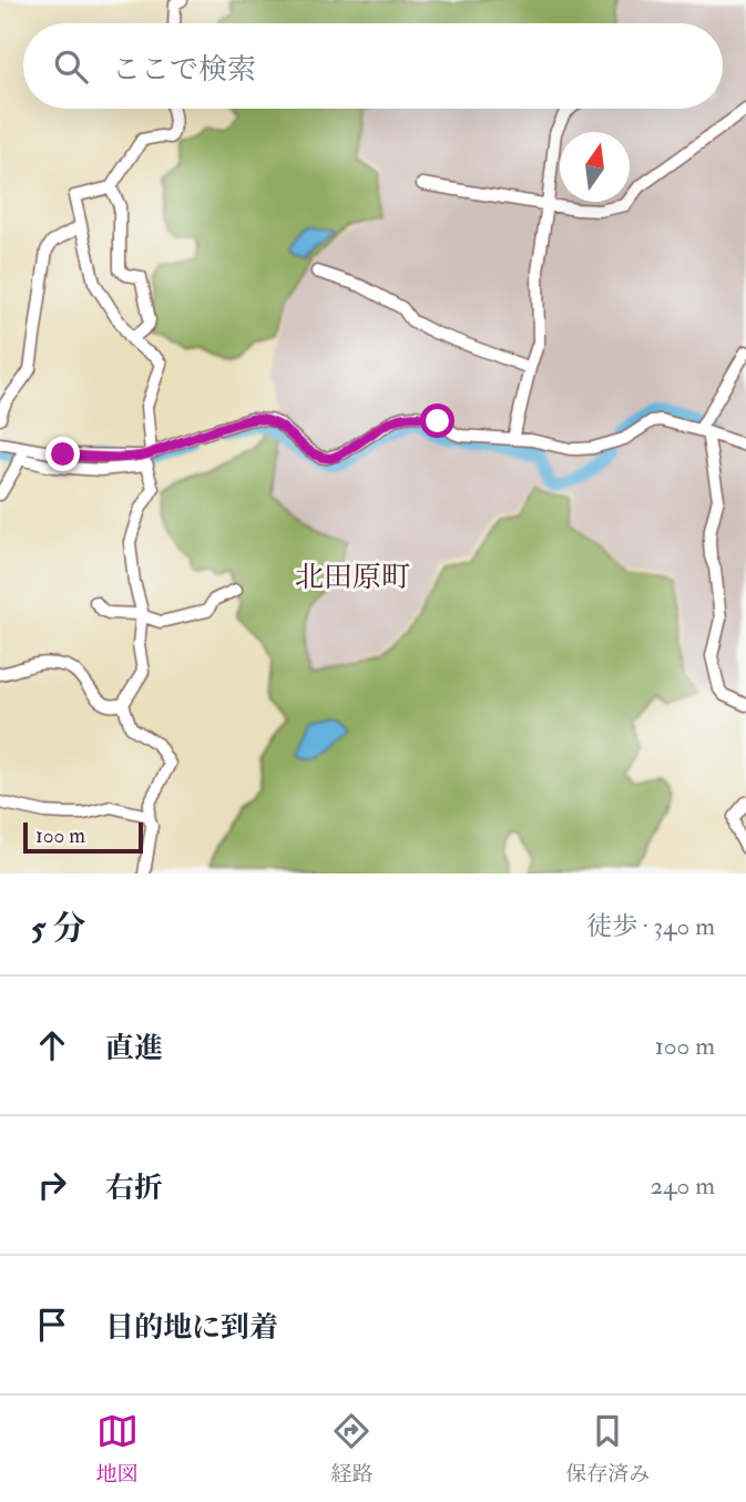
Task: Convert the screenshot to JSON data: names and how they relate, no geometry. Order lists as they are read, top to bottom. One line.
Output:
{"districts":["北田原町"],"scale_bar":"100 m","north":"top","page":{"search":"ここで検索","scale":"100 m","heading":["5 分","徒歩 · 340 m"],"list":[["直進","100 m"],["右折","240 m"],"目的地に到着"],"nav":["地図","経路","保存済み"]}}
